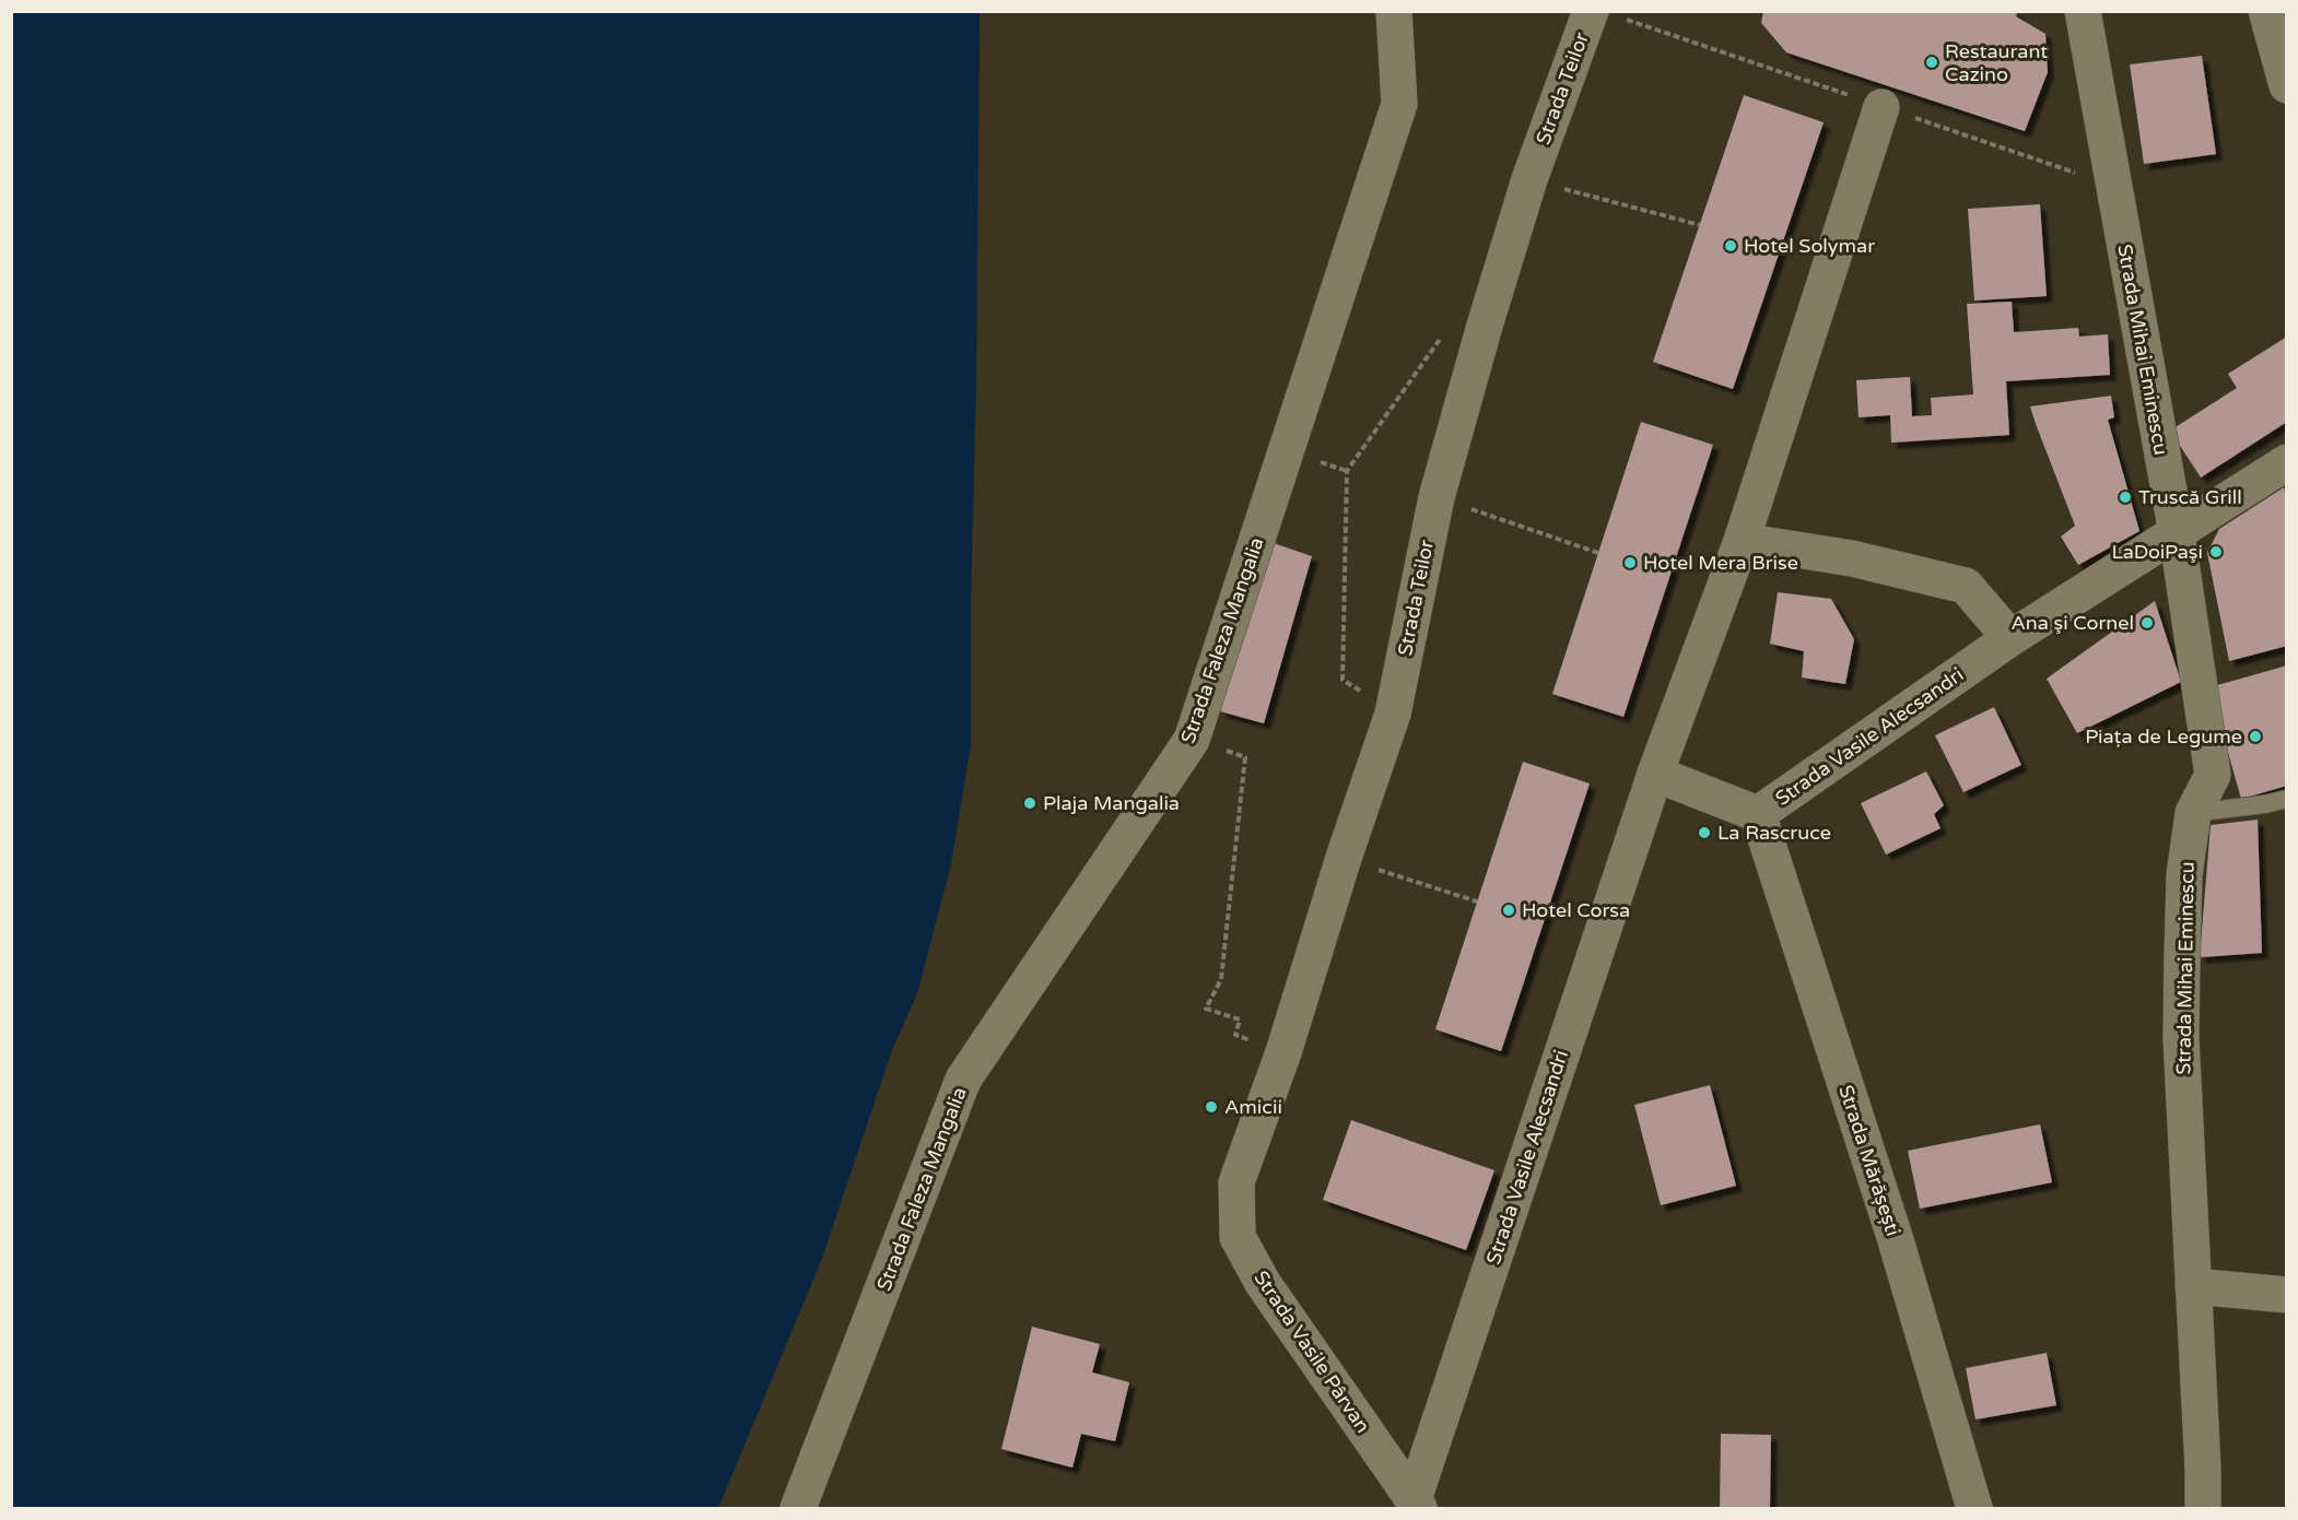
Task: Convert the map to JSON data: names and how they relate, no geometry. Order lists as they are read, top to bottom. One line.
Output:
{"streets":{"street":["Strada Teilor","Strada Mihai Eminescu","Strada Faleza Mangalia","Strada Vasile Alecsandri","Strada Mărășești","Strada Vasile Pârvan"]},"crossings":[["Strada Teilor","Strada Vasile Pârvan"],["Strada Mihai Eminescu","Strada Vasile Alecsandri"],["Strada Vasile Alecsandri","Strada Mărășești"],["Strada Vasile Alecsandri","Strada Vasile Pârvan"]],"places":["Restaurant Cazino","Hotel Solymar","Truscă Grill","LaDoiPaşi","Hotel Mera Brise","Ana şi Cornel","Piața de Legume","Plaja Mangalia","La Rascruce","Hotel Corsa","Amicii"]}
